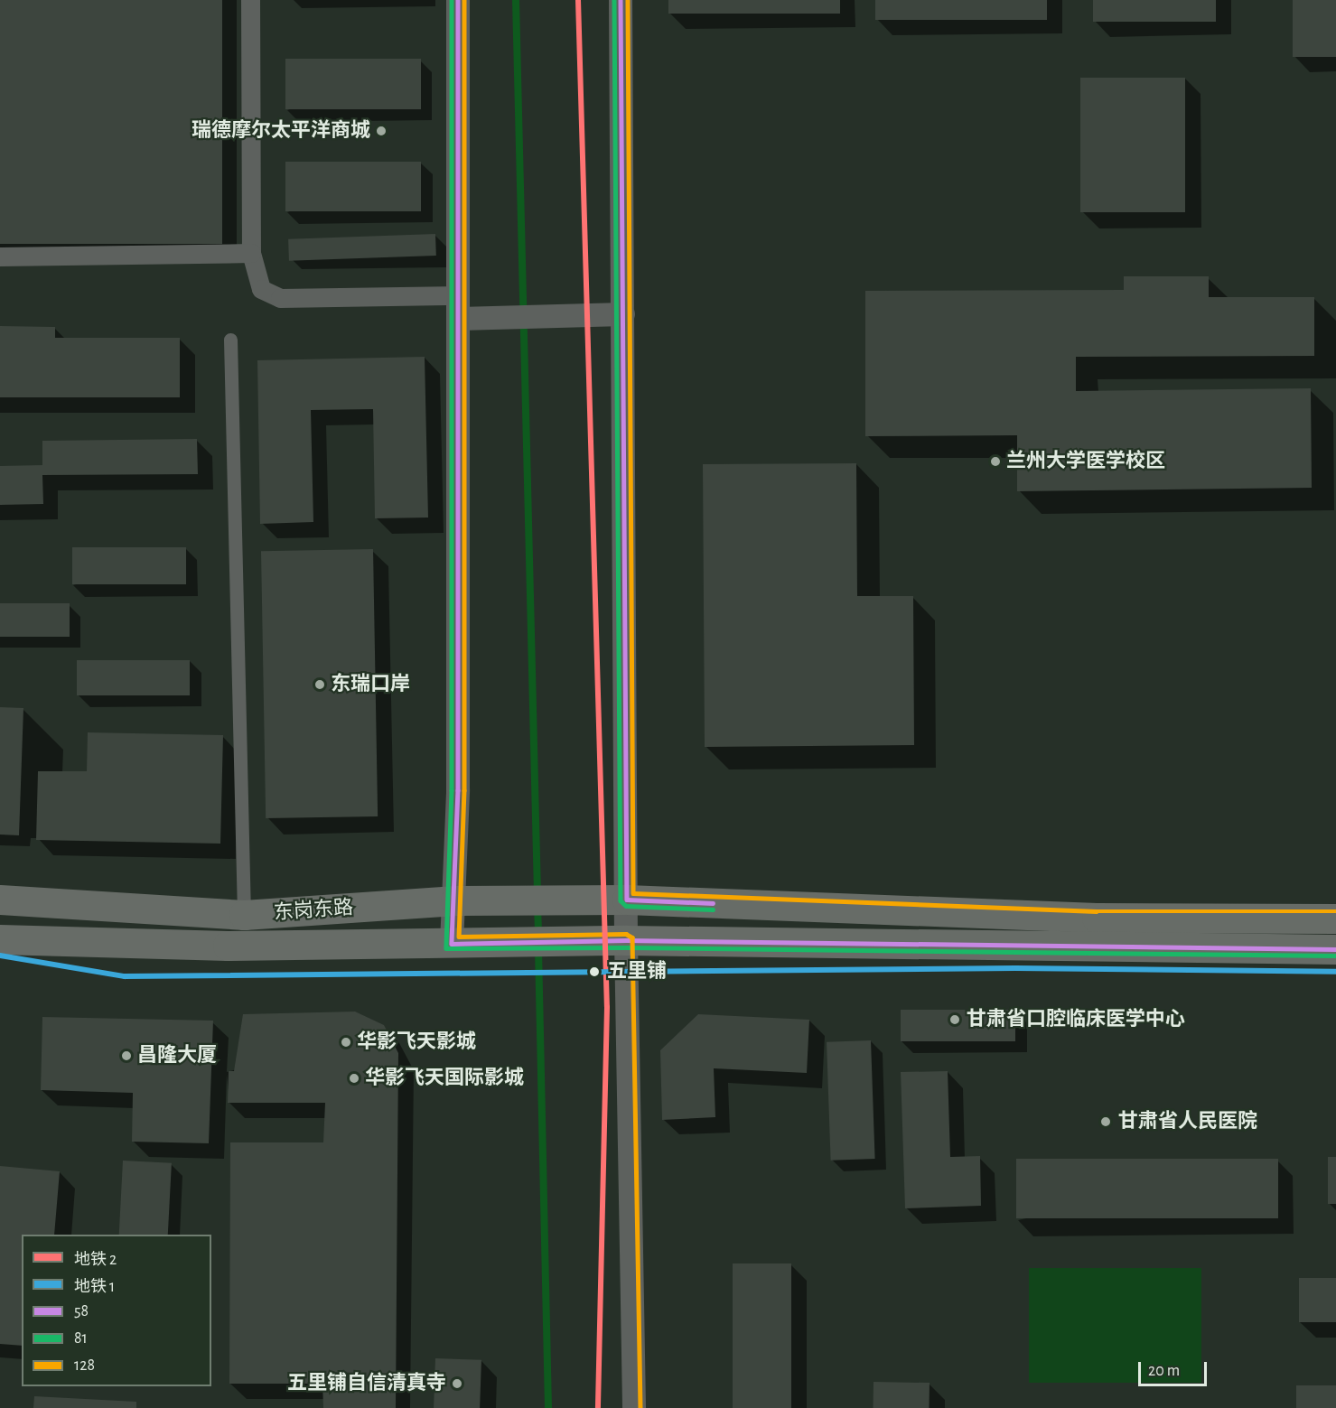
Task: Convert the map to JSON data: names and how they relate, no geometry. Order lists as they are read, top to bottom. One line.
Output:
{"streets":{"main road":["东岗东路"]},"places":["瑞德摩尔太平洋商城","兰州大学医学校区","东瑞口岸","五里铺","甘肃省口腔临床医学中心","华影飞天影城","昌隆大厦","华影飞天国际影城","甘肃省人民医院","五里铺自信清真寺"],"lines":["metro line 2","transit line 58","transit line 81","transit line 128","metro line 1"],"legend":["地铁 2","地铁 1","58","81","128"],"scale_bar":"20 m"}
